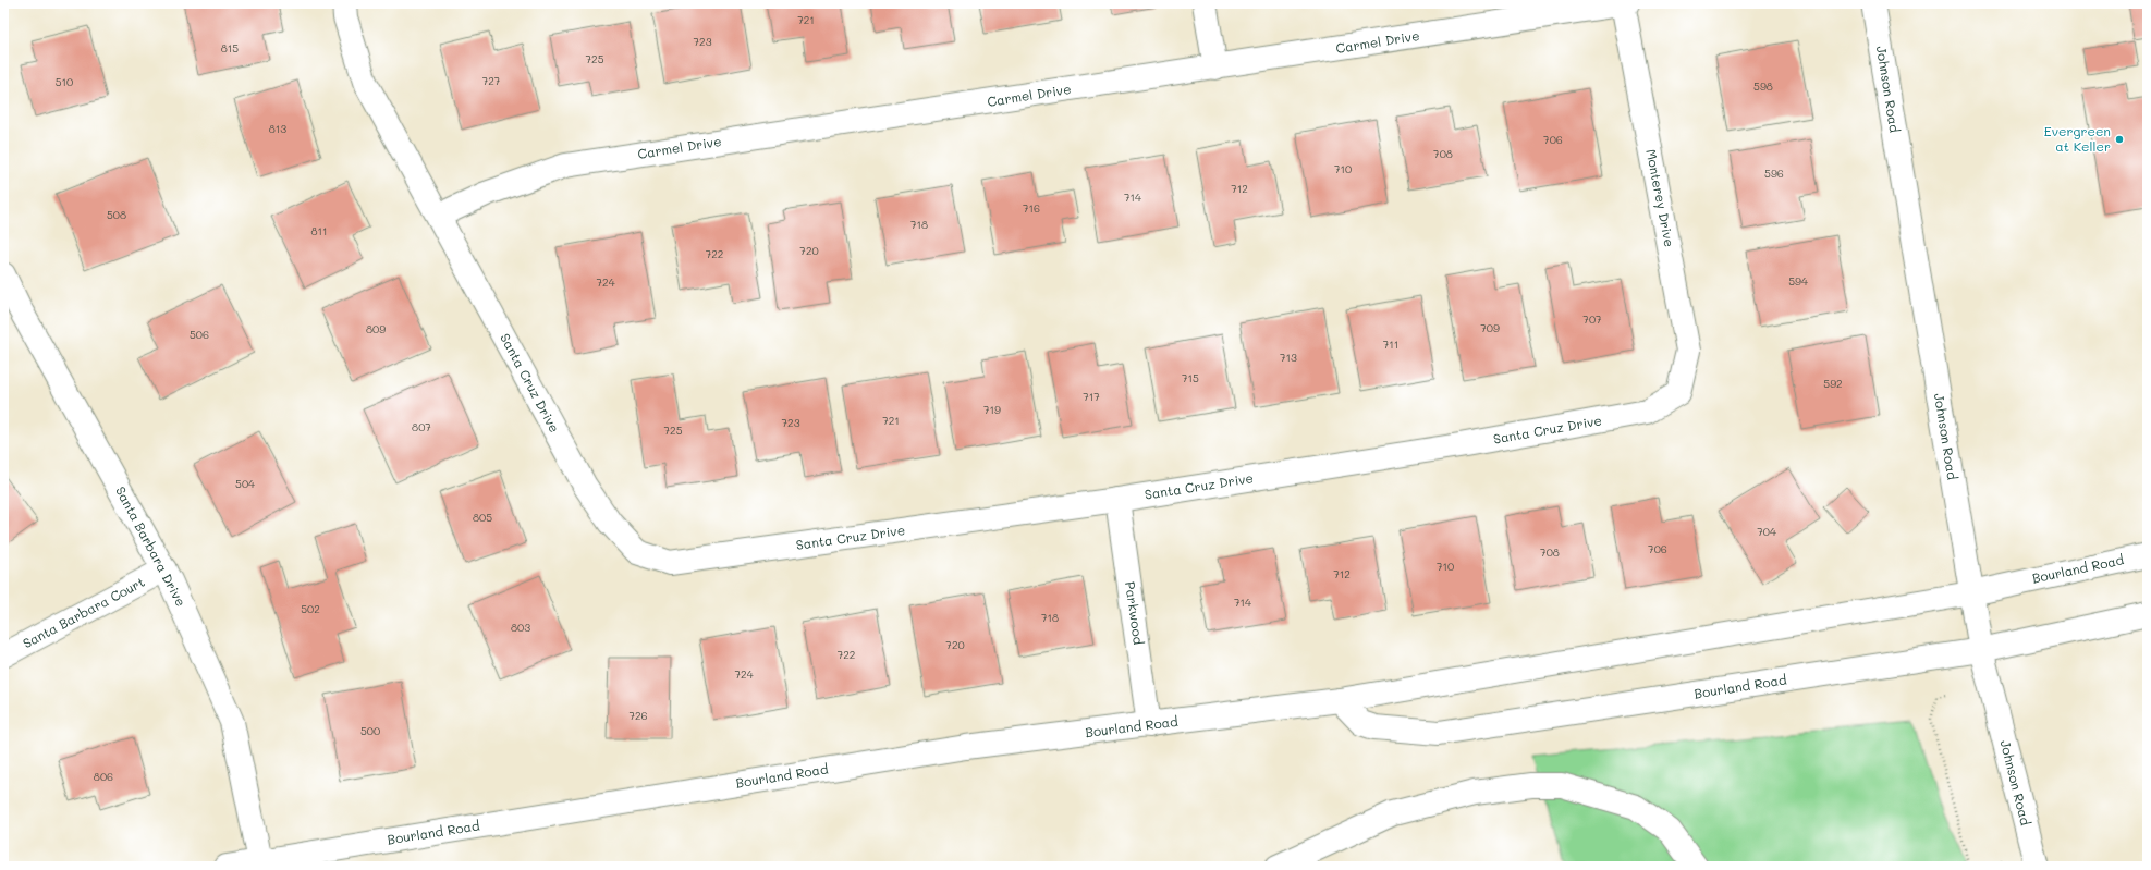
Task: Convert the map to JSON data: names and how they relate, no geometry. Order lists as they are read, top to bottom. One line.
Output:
{"streets":{"street":["Carmel Drive","Johnson Road","Monterey Drive","Santa Cruz Drive","Santa Barbara Drive","Bourland Road","Santa Barbara Court","Parkwood"]},"crossings":[["Carmel Drive","Monterey Drive"],["Carmel Drive","Santa Cruz Drive"],["Johnson Road","Bourland Road"],["Monterey Drive","Santa Cruz Drive"],["Santa Cruz Drive","Parkwood"],["Santa Barbara Drive","Bourland Road"],["Santa Barbara Drive","Santa Barbara Court"],["Bourland Road","Parkwood"]],"places":["Evergreen at Keller"],"house_numbers":["721","723","815","725","727","510","598","813","706","708","710","596","712","714","716","508","718","811","720","722","594","724","707","709","809","506","711","713","715","592","717","719","721","723","807","725","504","805","704","706","708","710","712","714","502","718","803","720","722","724","726","500","806"]}
